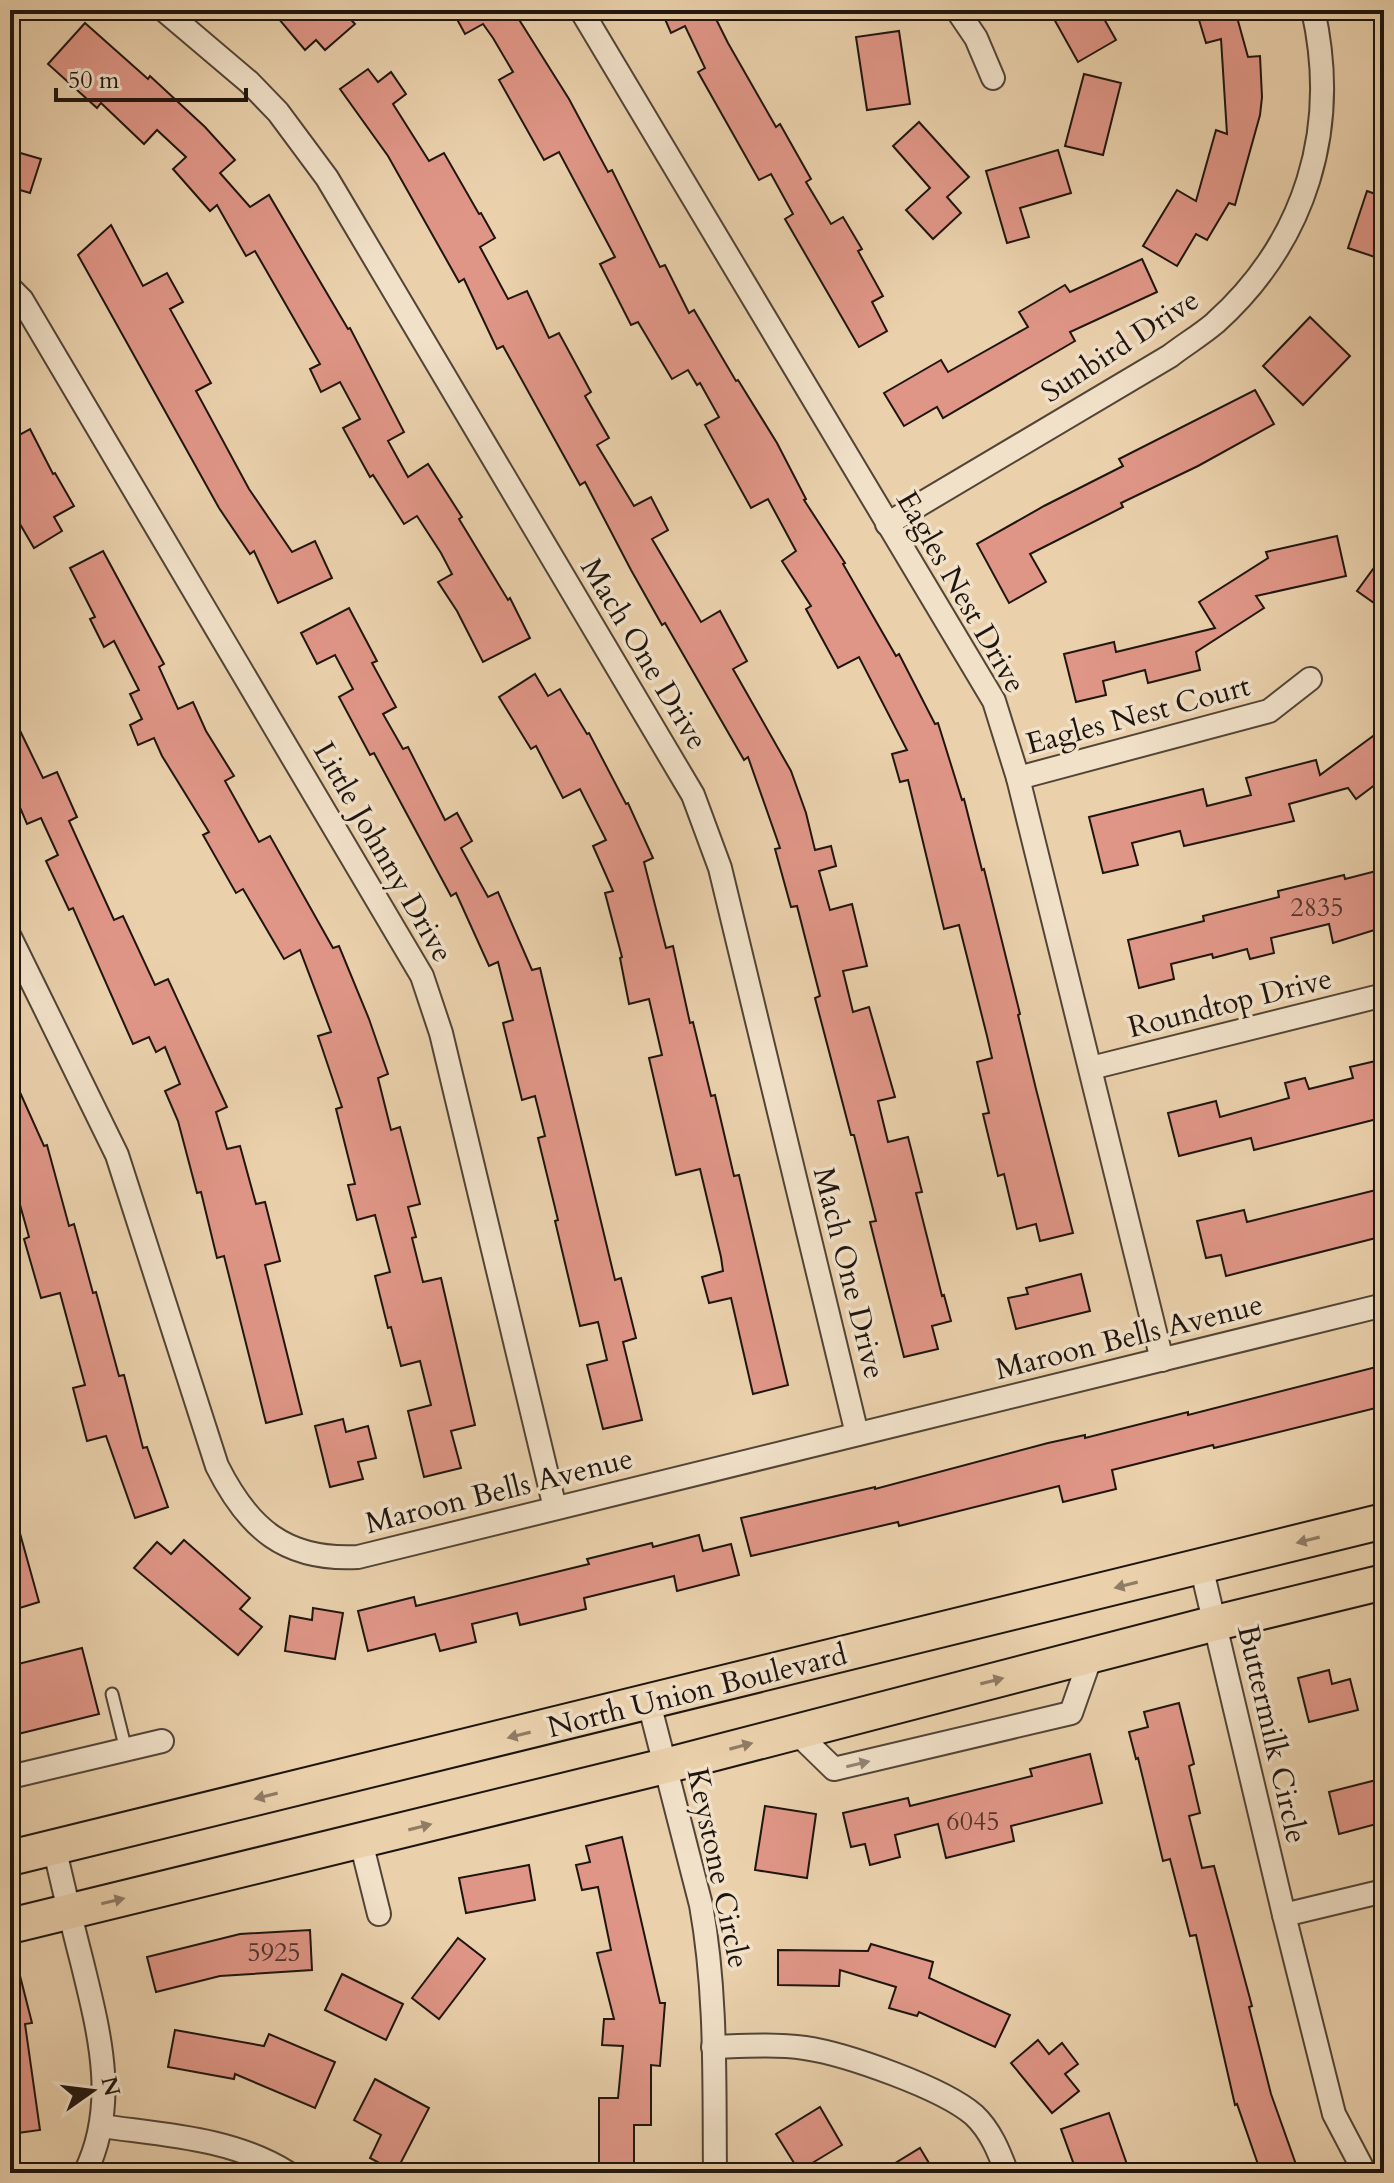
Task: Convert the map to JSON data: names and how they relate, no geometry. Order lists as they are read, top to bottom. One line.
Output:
{"streets":{"main road":["North Union Boulevard"],"street":["Sunbird Drive","Eagles Nest Drive","Mach One Drive","Eagles Nest Court","Little Johnny Drive","Roundtop Drive","Maroon Bells Avenue","Buttermilk Circle","Keystone Circle"]},"crossings":[["Sunbird Drive","Eagles Nest Drive"],["Eagles Nest Drive","Eagles Nest Court"],["Eagles Nest Drive","Roundtop Drive"],["Eagles Nest Drive","Maroon Bells Avenue"],["Mach One Drive","Maroon Bells Avenue"],["Little Johnny Drive","Maroon Bells Avenue"],["North Union Boulevard","Buttermilk Circle"],["North Union Boulevard","Keystone Circle"]],"house_numbers":["2835","6045","5925"],"scale_bar":"50 m","north":"right"}
